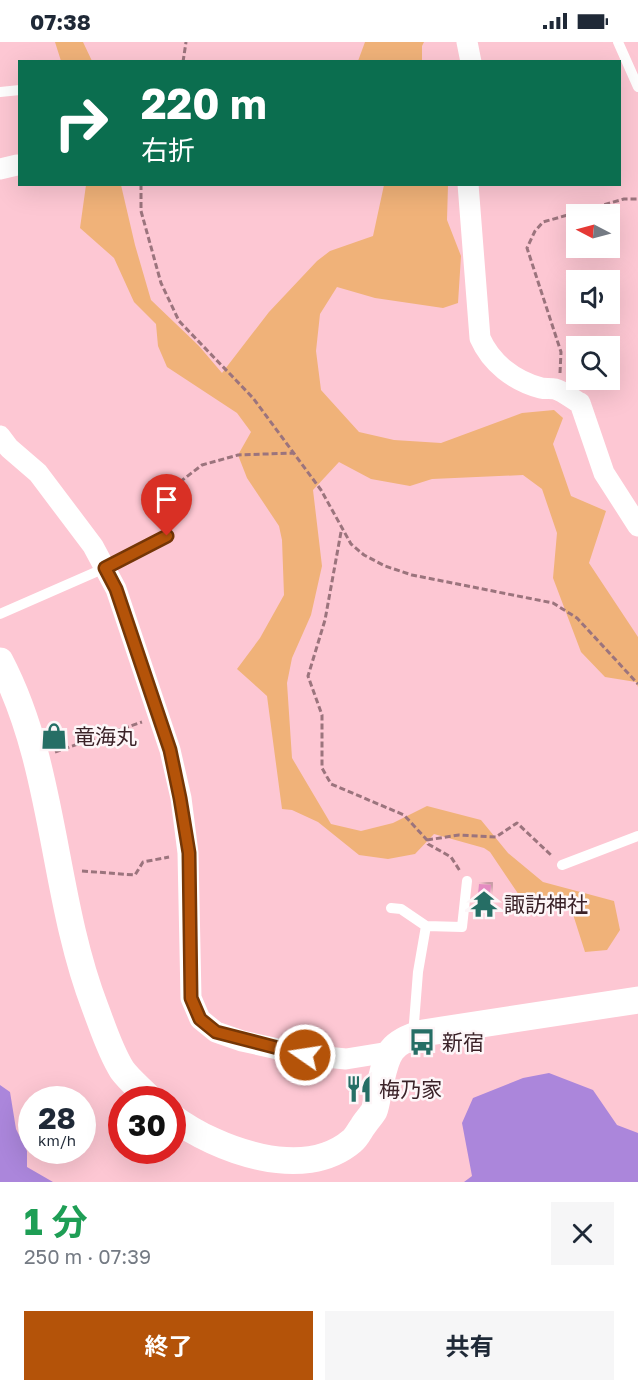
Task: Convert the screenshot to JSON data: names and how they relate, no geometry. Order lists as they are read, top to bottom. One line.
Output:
{"places":{"shop":["竜海丸"],"temple":["諏訪神社"],"bus stop":["新宿"],"restaurant":["梅乃家"]},"north":"left","page":{"status":"07:38","turn":["220 m","右折"],"speed":"28 km/h","limit":"30","heading":["1 分","250 m · 07:39"],"buttons":["終了","共有"]}}
